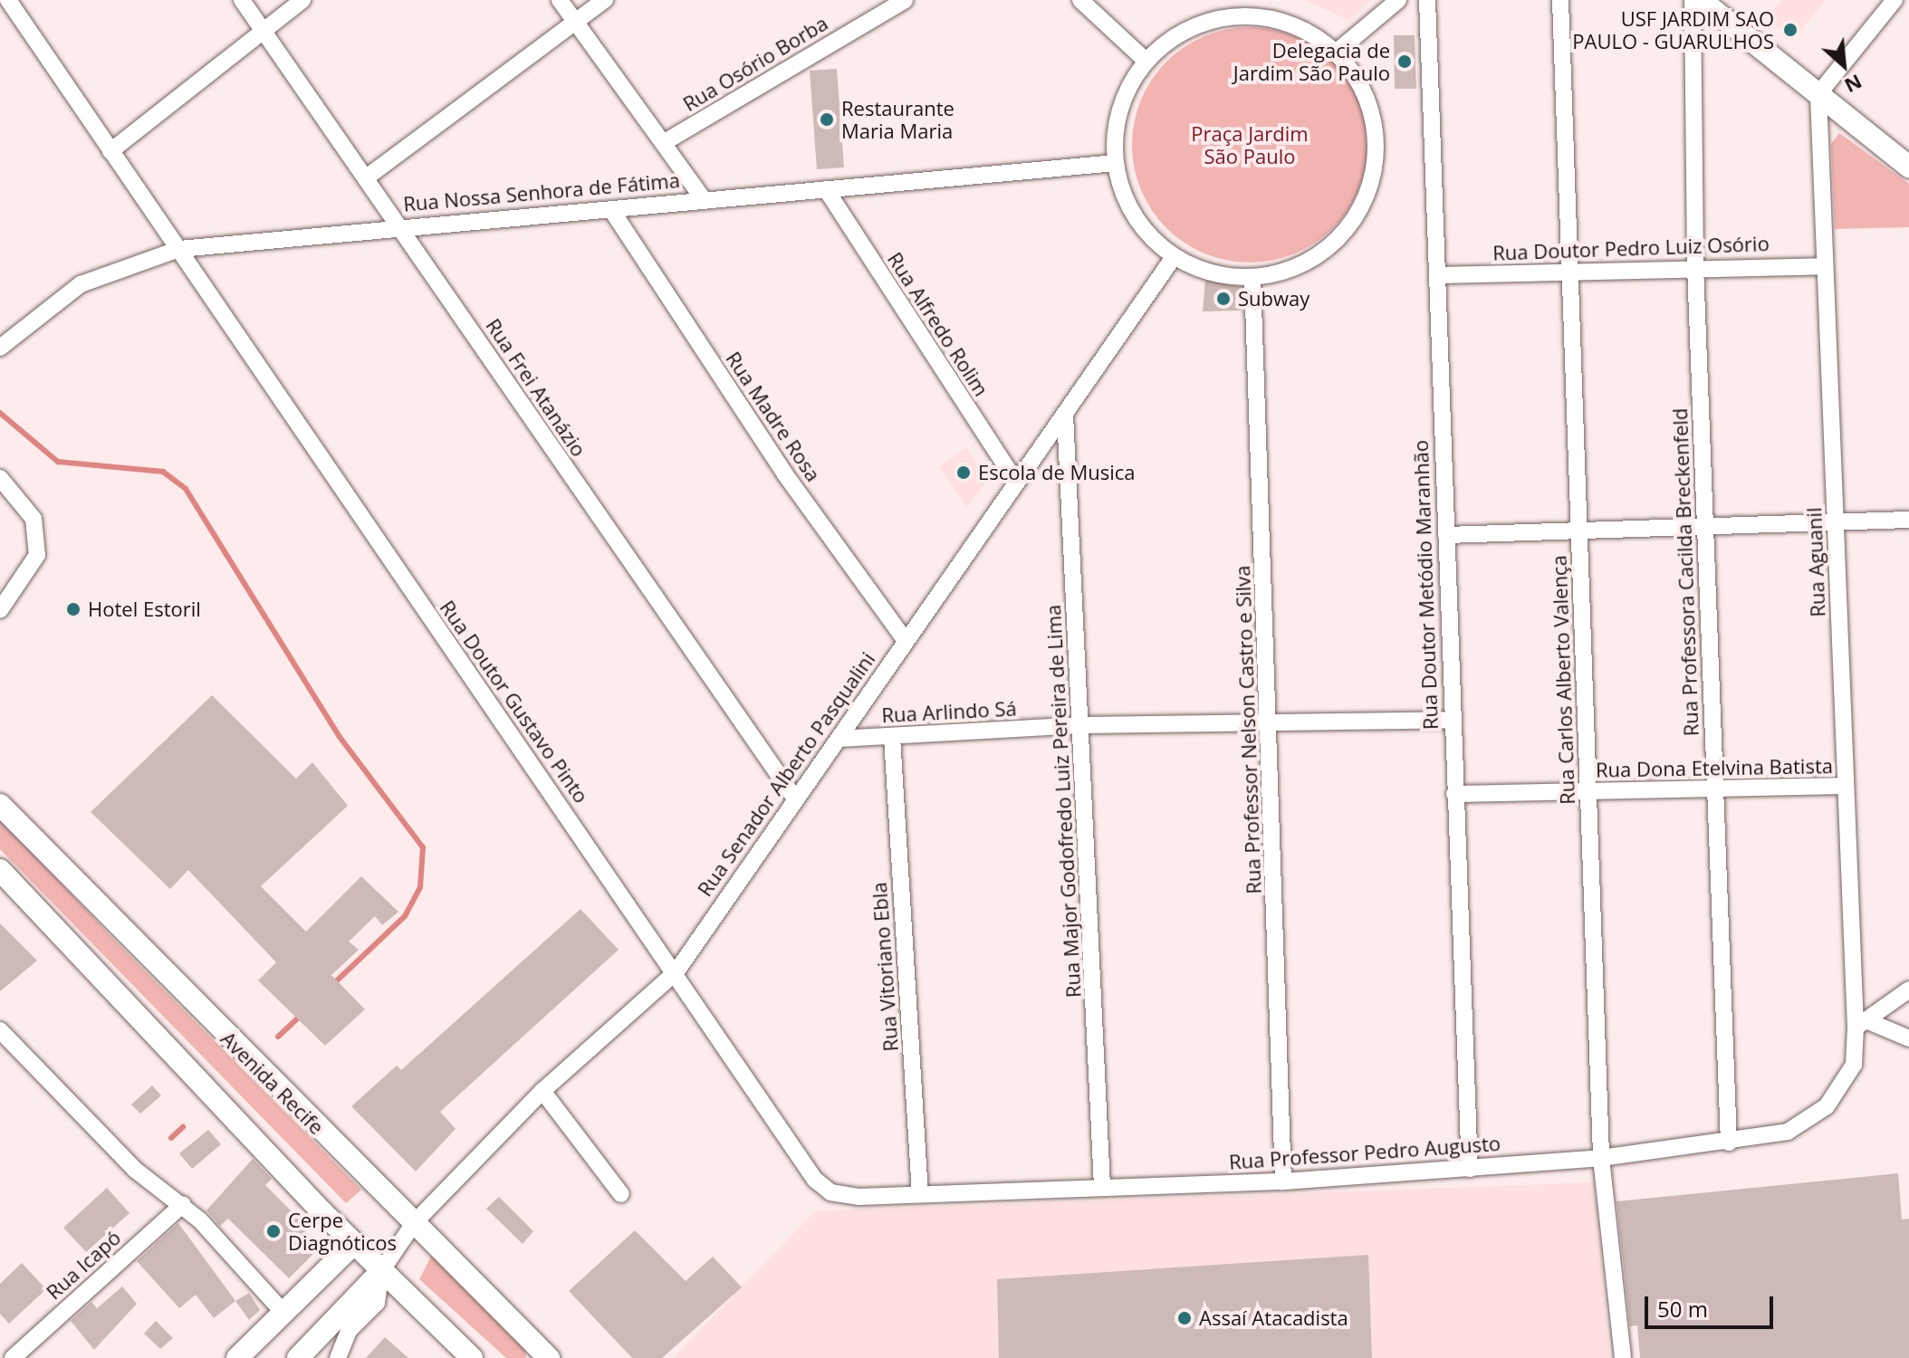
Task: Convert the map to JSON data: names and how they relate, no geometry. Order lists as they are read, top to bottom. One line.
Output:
{"streets":{"main road":["Avenida Recife"],"street":["Rua Osório Borba","Rua Nossa Senhora de Fátima","Rua Doutor Pedro Luiz Osório","Rua Alfredo Rolim","Rua Frei Atanázio","Rua Madre Rosa","Rua Aguanil","Rua Professora Cacilda Breckenfeld","Rua Doutor Metódio Maranhão","Rua Carlos Alberto Valença","Rua Doutor Gustavo Pinto","Rua Arlindo Sá","Rua Professor Nelson Castro e Silva","Rua Dona Etelvina Batista","Rua Senador Alberto Pasqualini","Rua Major Godofredo Luiz Pereira de Lima","Rua Vitoriano Ebla","Rua Professor Pedro Augusto","Rua Icapó"]},"crossings":[["Rua Nossa Senhora de Fátima","Rua Alfredo Rolim"],["Rua Nossa Senhora de Fátima","Rua Frei Atanázio"],["Rua Nossa Senhora de Fátima","Rua Madre Rosa"],["Rua Nossa Senhora de Fátima","Rua Doutor Gustavo Pinto"],["Rua Doutor Pedro Luiz Osório","Rua Aguanil"],["Rua Doutor Pedro Luiz Osório","Rua Professora Cacilda Breckenfeld"],["Rua Doutor Pedro Luiz Osório","Rua Doutor Metódio Maranhão"],["Rua Doutor Pedro Luiz Osório","Rua Carlos Alberto Valença"],["Rua Alfredo Rolim","Rua Senador Alberto Pasqualini"],["Rua Frei Atanázio","Rua Senador Alberto Pasqualini"],["Rua Madre Rosa","Rua Senador Alberto Pasqualini"],["Rua Aguanil","Rua Dona Etelvina Batista"],["Rua Aguanil","Rua Professor Pedro Augusto"],["Rua Professora Cacilda Breckenfeld","Rua Dona Etelvina Batista"],["Rua Professora Cacilda Breckenfeld","Rua Professor Pedro Augusto"],["Rua Doutor Metódio Maranhão","Rua Arlindo Sá"],["Rua Doutor Metódio Maranhão","Rua Dona Etelvina Batista"],["Rua Doutor Metódio Maranhão","Rua Professor Pedro Augusto"],["Rua Carlos Alberto Valença","Rua Dona Etelvina Batista"],["Rua Carlos Alberto Valença","Rua Professor Pedro Augusto"],["Rua Doutor Gustavo Pinto","Rua Senador Alberto Pasqualini"],["Rua Doutor Gustavo Pinto","Rua Professor Pedro Augusto"],["Rua Arlindo Sá","Rua Professor Nelson Castro e Silva"],["Rua Arlindo Sá","Rua Senador Alberto Pasqualini"],["Rua Arlindo Sá","Rua Major Godofredo Luiz Pereira de Lima"],["Rua Arlindo Sá","Rua Vitoriano Ebla"],["Rua Professor Nelson Castro e Silva","Rua Professor Pedro Augusto"],["Rua Senador Alberto Pasqualini","Rua Major Godofredo Luiz Pereira de Lima"],["Rua Senador Alberto Pasqualini","Avenida Recife"],["Rua Major Godofredo Luiz Pereira de Lima","Rua Professor Pedro Augusto"],["Rua Vitoriano Ebla","Rua Professor Pedro Augusto"]],"parks":["Praça Jardim São Paulo"],"places":["USF JARDIM SAO PAULO - GUARULHOS","Delegacia de Jardim São Paulo","Restaurante Maria Maria","Subway","Escola de Musica","Hotel Estoril","Cerpe Diagnóticos","Assaí Atacadista"],"scale_bar":"50 m","north":"bottom right"}
